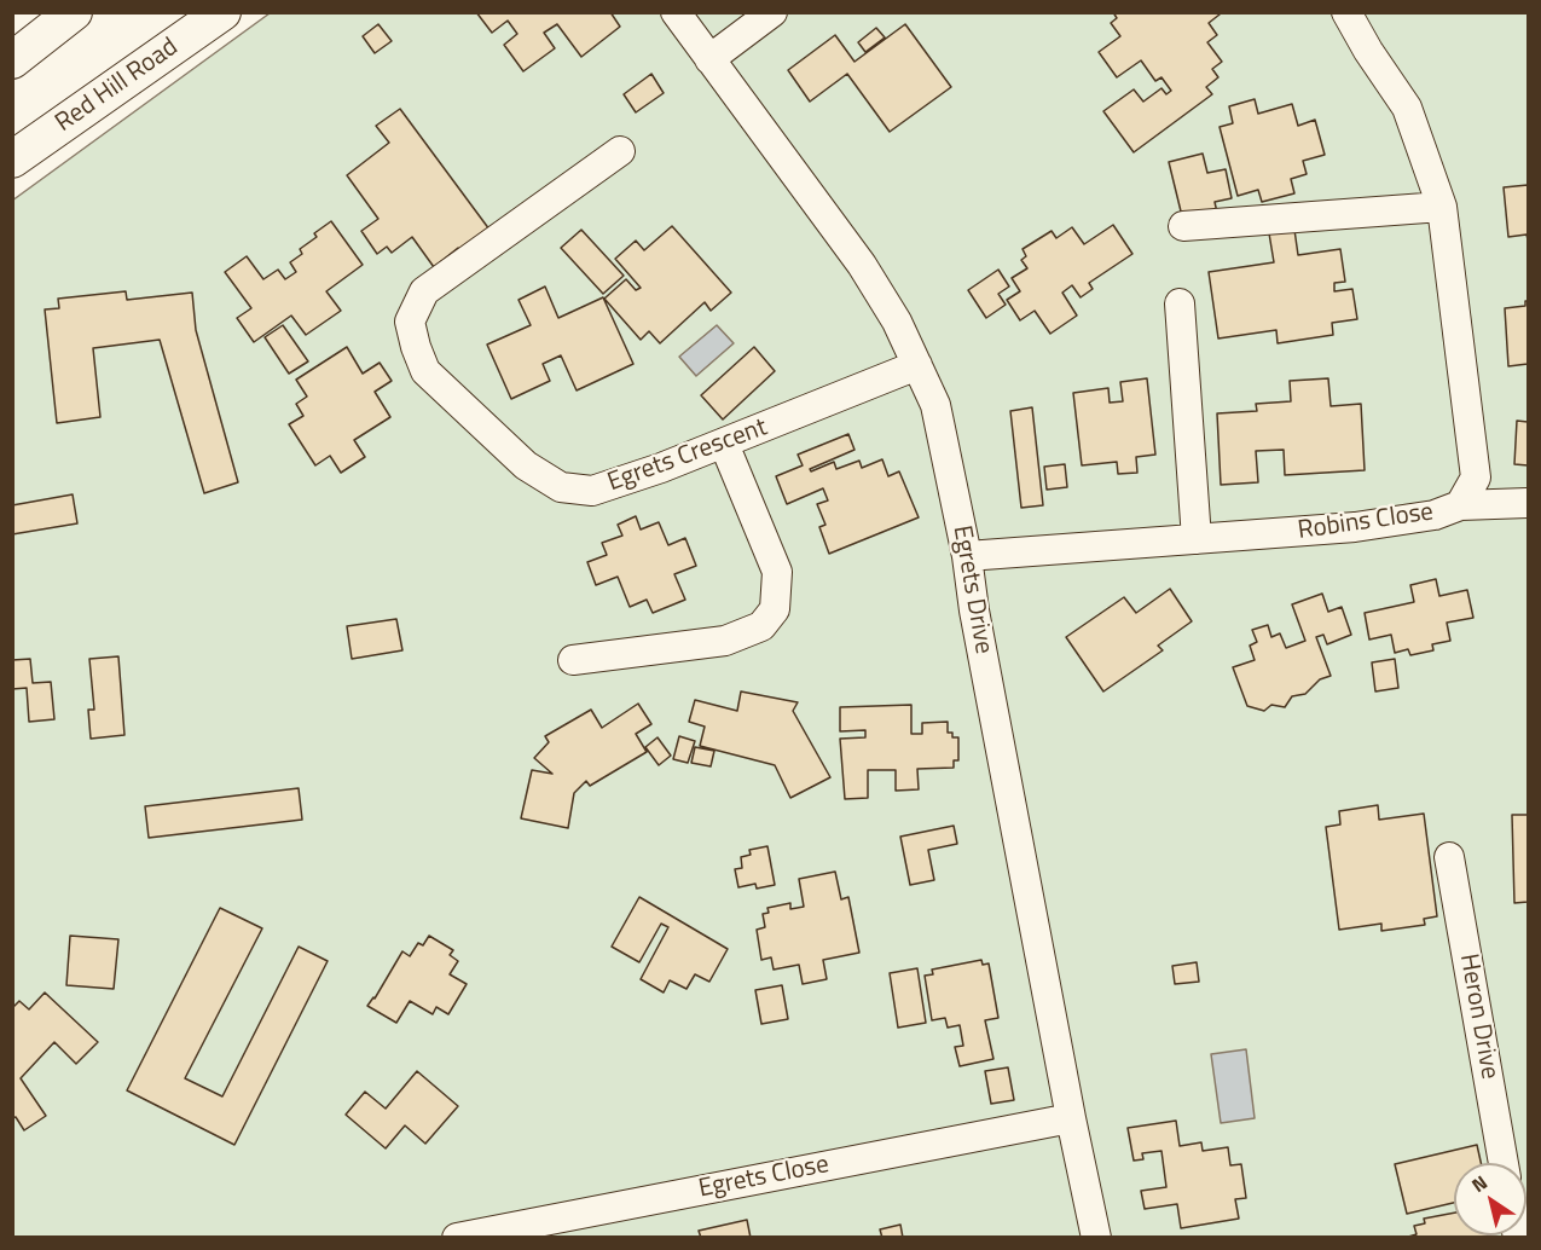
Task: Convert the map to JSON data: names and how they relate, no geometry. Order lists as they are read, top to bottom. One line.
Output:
{"streets":{"main road":["Red Hill Road"],"street":["Egrets Crescent","Robins Close","Egrets Drive","Heron Drive","Egrets Close"]},"crossings":[["Egrets Crescent","Egrets Drive"],["Robins Close","Egrets Drive"],["Egrets Drive","Egrets Close"]],"north":"top left"}
